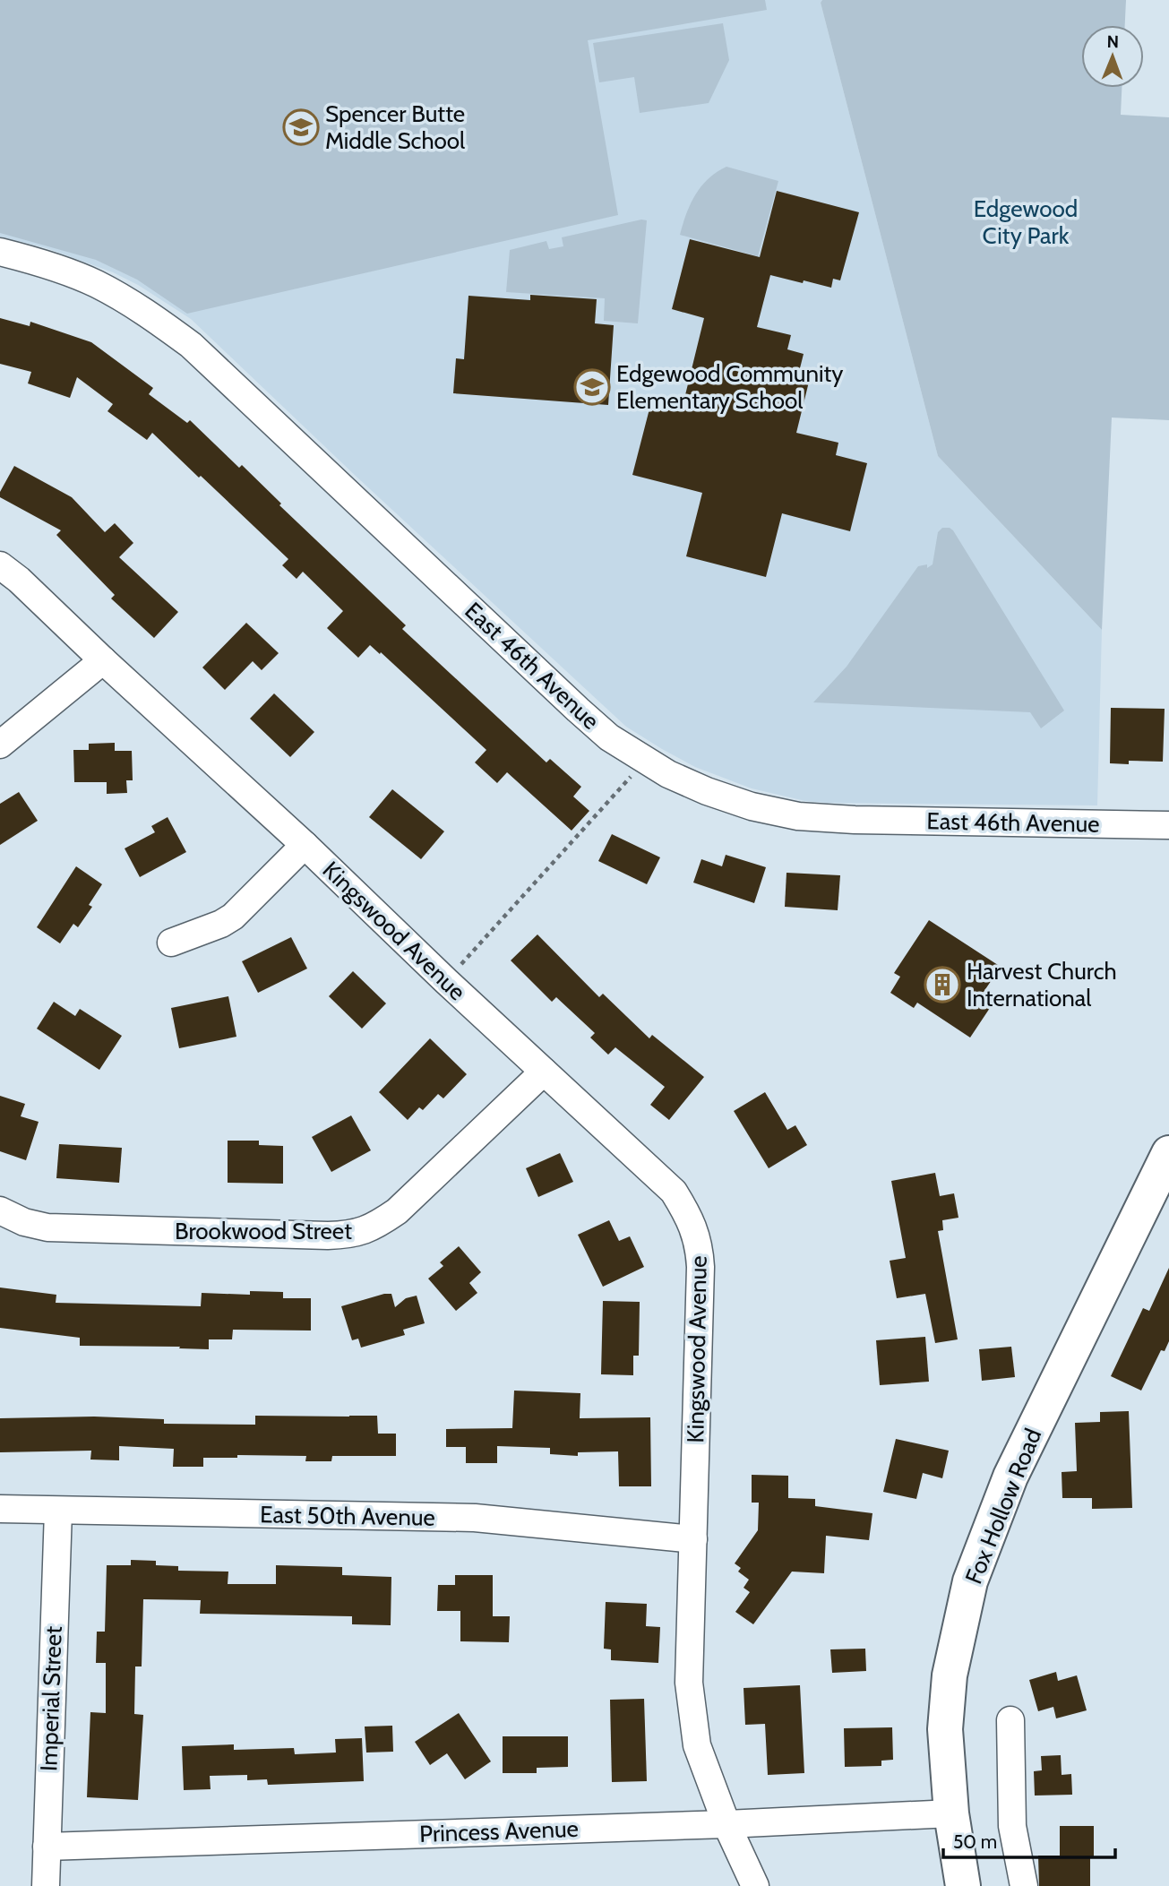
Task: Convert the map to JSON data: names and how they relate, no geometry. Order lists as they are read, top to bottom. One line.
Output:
{"streets":{"main road":["Fox Hollow Road"],"street":["East 46th Avenue","Kingswood Avenue","Brookwood Street","East 50th Avenue","Imperial Street","Princess Avenue"]},"crossings":[["Kingswood Avenue","Brookwood Street"],["Kingswood Avenue","East 50th Avenue"],["Kingswood Avenue","Princess Avenue"],["Fox Hollow Road","Princess Avenue"],["East 50th Avenue","Imperial Street"],["Imperial Street","Princess Avenue"]],"parks":["Edgewood City Park"],"places":{"school or university":["Spencer Butte Middle School","Edgewood Community Elementary School"],"building":["Harvest Church International"]},"scale_bar":"50 m","north":"top"}
